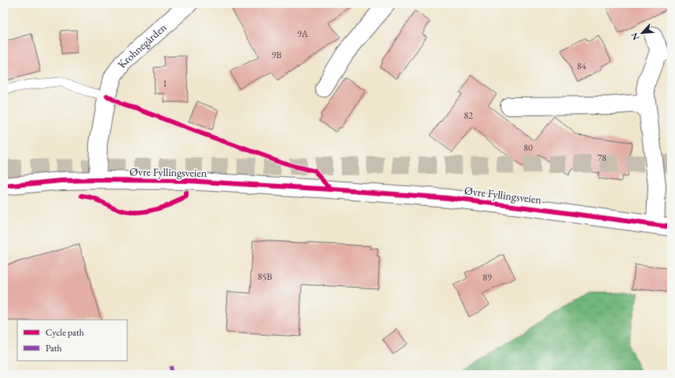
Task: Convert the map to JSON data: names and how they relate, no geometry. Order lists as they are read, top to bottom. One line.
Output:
{"streets":{"main road":["Krohnegården","Øvre Fyllingsveien"]},"crossings":[["Krohnegården","Øvre Fyllingsveien"]],"house_numbers":["9A","9B","84","1","82","80","78","85B","89"],"legend":["Cycle path","Path"],"north":"bottom left"}
